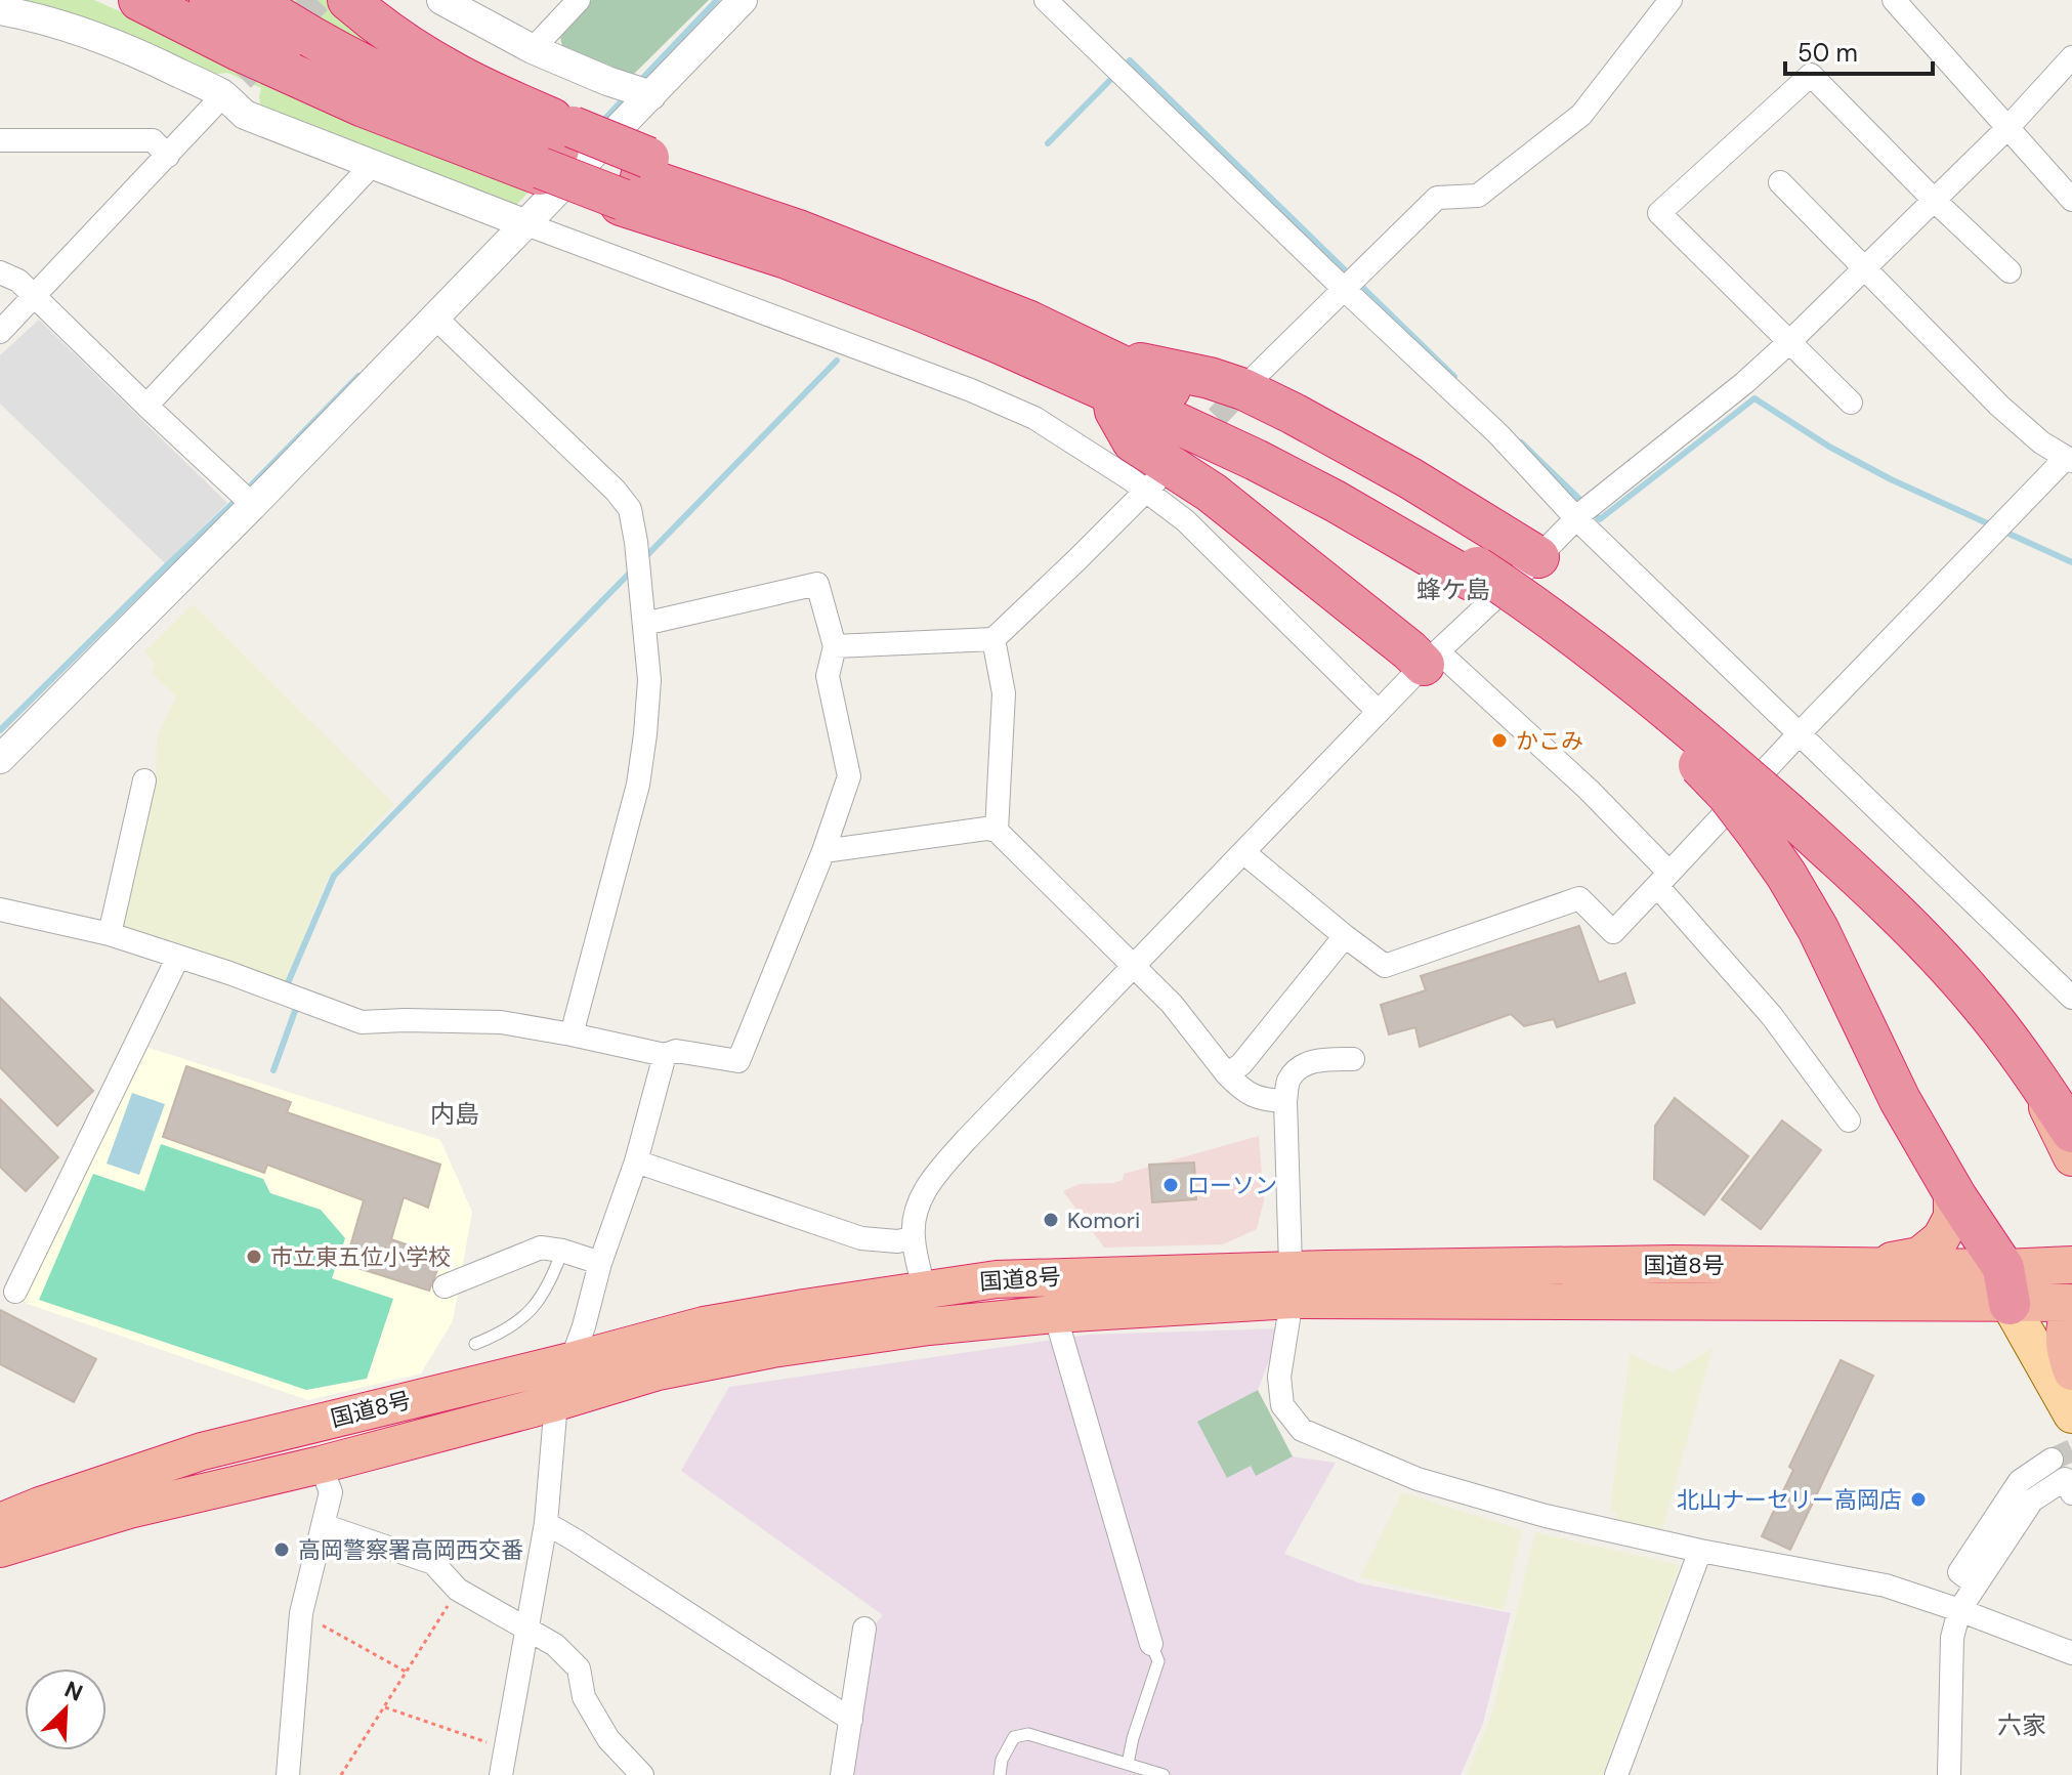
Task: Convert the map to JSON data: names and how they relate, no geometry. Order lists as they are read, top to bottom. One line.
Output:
{"streets":{"highway":["国道8号"]},"districts":["蜂ケ島","内島","六家"],"places":["かこみ","ローソン","Komori","市立東五位小学校","北山ナーセリー高岡店","高岡警察署高岡西交番"],"scale_bar":"50 m","north":"top right"}
